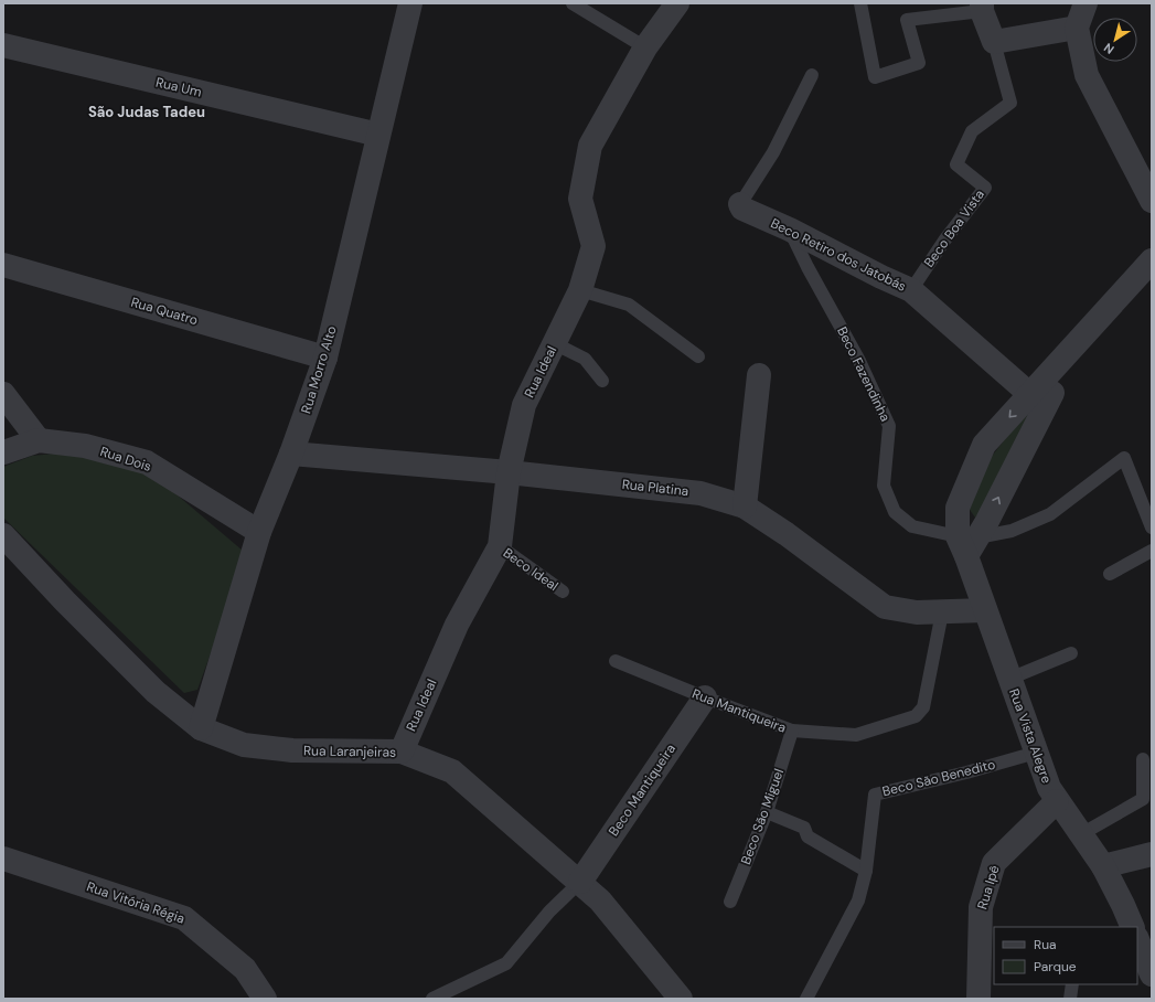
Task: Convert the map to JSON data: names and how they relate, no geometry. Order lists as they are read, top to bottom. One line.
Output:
{"streets":{"street":["Rua Um","Beco Retiro dos Jatobás","Rua Quatro","Rua Morro Alto","Rua Ideal","Rua Dois","Rua Platina","Rua Vista Alegre","Rua Laranjeiras","Beco Mantiqueira","Rua Ipê","Rua Vitória Régia"],"lane":["Beco Boa Vista","Beco Fazendinha","Beco Ideal","Rua Mantiqueira","Beco São Benedito","Beco São Miguel"]},"crossings":[["Rua Um","Rua Morro Alto"],["Beco Boa Vista","Beco Retiro dos Jatobás"],["Beco Retiro dos Jatobás","Beco Fazendinha"],["Beco Retiro dos Jatobás","Rua Vista Alegre"],["Rua Quatro","Rua Morro Alto"],["Rua Morro Alto","Rua Dois"],["Rua Morro Alto","Rua Platina"],["Rua Morro Alto","Rua Laranjeiras"],["Rua Ideal","Rua Platina"],["Rua Ideal","Beco Ideal"],["Rua Ideal","Rua Laranjeiras"],["Beco Fazendinha","Rua Vista Alegre"],["Rua Platina","Rua Mantiqueira"],["Rua Platina","Rua Vista Alegre"],["Rua Mantiqueira","Beco Mantiqueira"],["Rua Mantiqueira","Beco São Miguel"],["Rua Vista Alegre","Beco São Benedito"],["Rua Vista Alegre","Rua Ipê"],["Rua Laranjeiras","Beco Mantiqueira"]],"districts":["São Judas Tadeu"],"legend":["Rua","Parque"],"north":"bottom left"}
